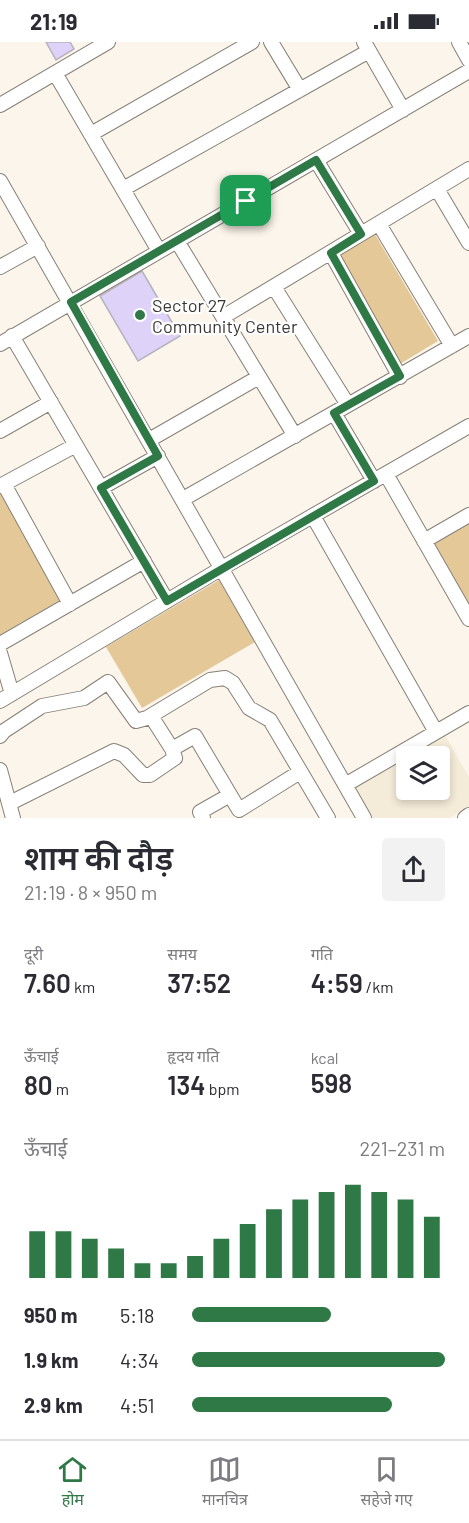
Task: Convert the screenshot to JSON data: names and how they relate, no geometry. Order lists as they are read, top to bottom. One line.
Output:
{"places":["Sector 27 Community Center"],"page":{"status":"21:19","heading":["शाम की दौड़","21:19 · 8 × 950 m"],"stats":[["दूरी","7.60 km"],["समय","37:52"],["गति","4:59 /km"],["ऊँचाई","80 m"],["हृदय गति","134 bpm"],["kcal","598"]],"chart":["ऊँचाई","221–231 m"],"list":[{"name":"950 m","note":"5:18"},{"name":"1.9 km","note":"4:34"},{"name":"2.9 km","note":"4:51"}],"tabs":["होम","मानचित्र","सहेजे गए"]}}
